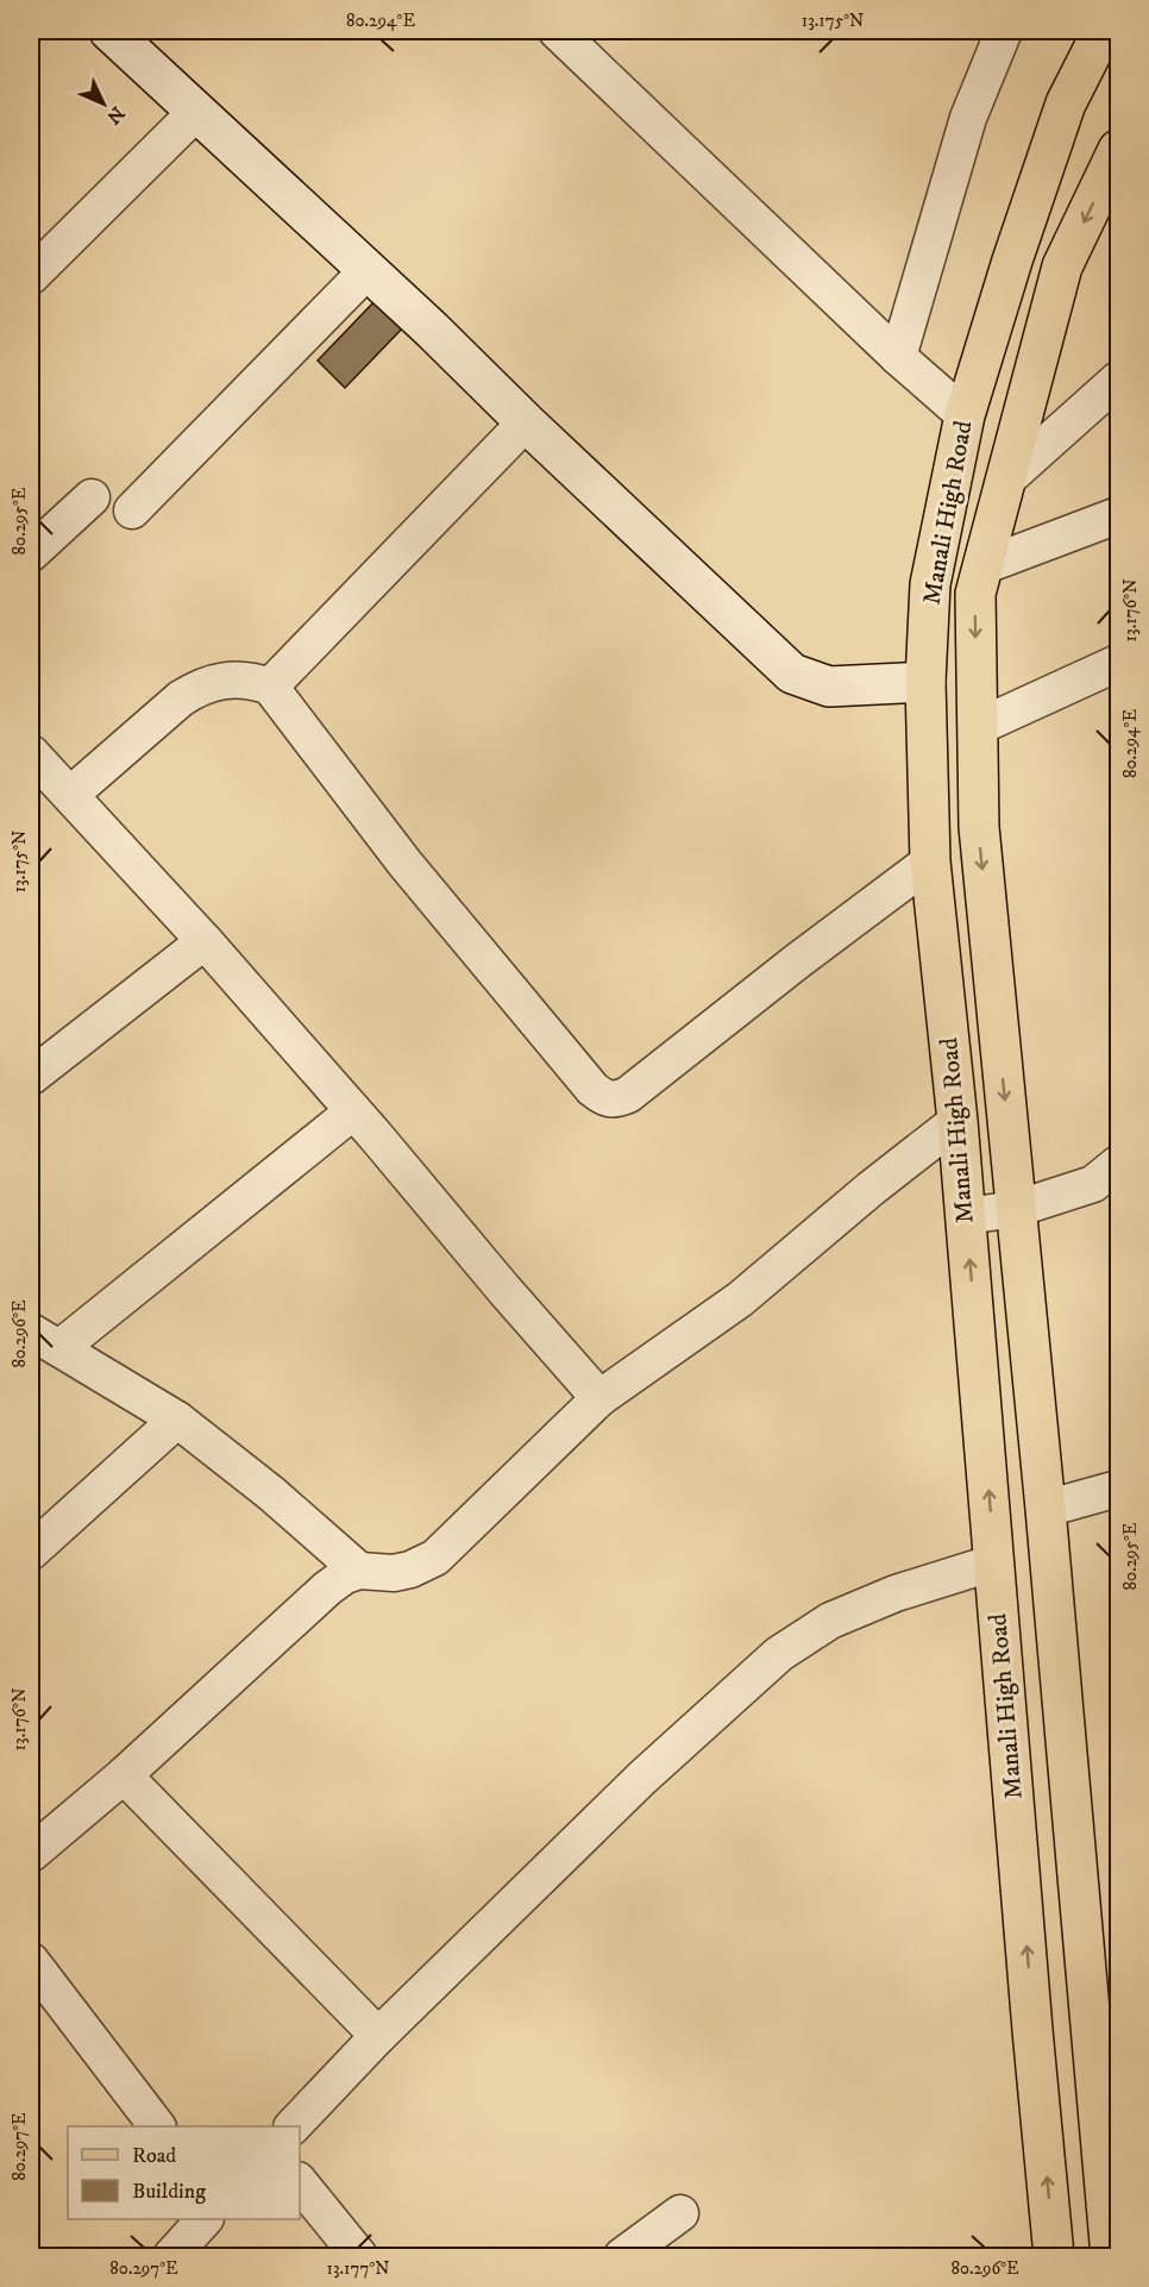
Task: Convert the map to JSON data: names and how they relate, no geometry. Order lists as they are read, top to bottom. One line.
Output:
{"streets":{"main road":["Manali High Road"]},"legend":["Road","Building"],"north":"bottom right","coordinates":["80.294°E","13.175°N","80.295°E","13.176°N","80.296°E","80.297°E","13.177°N"]}
